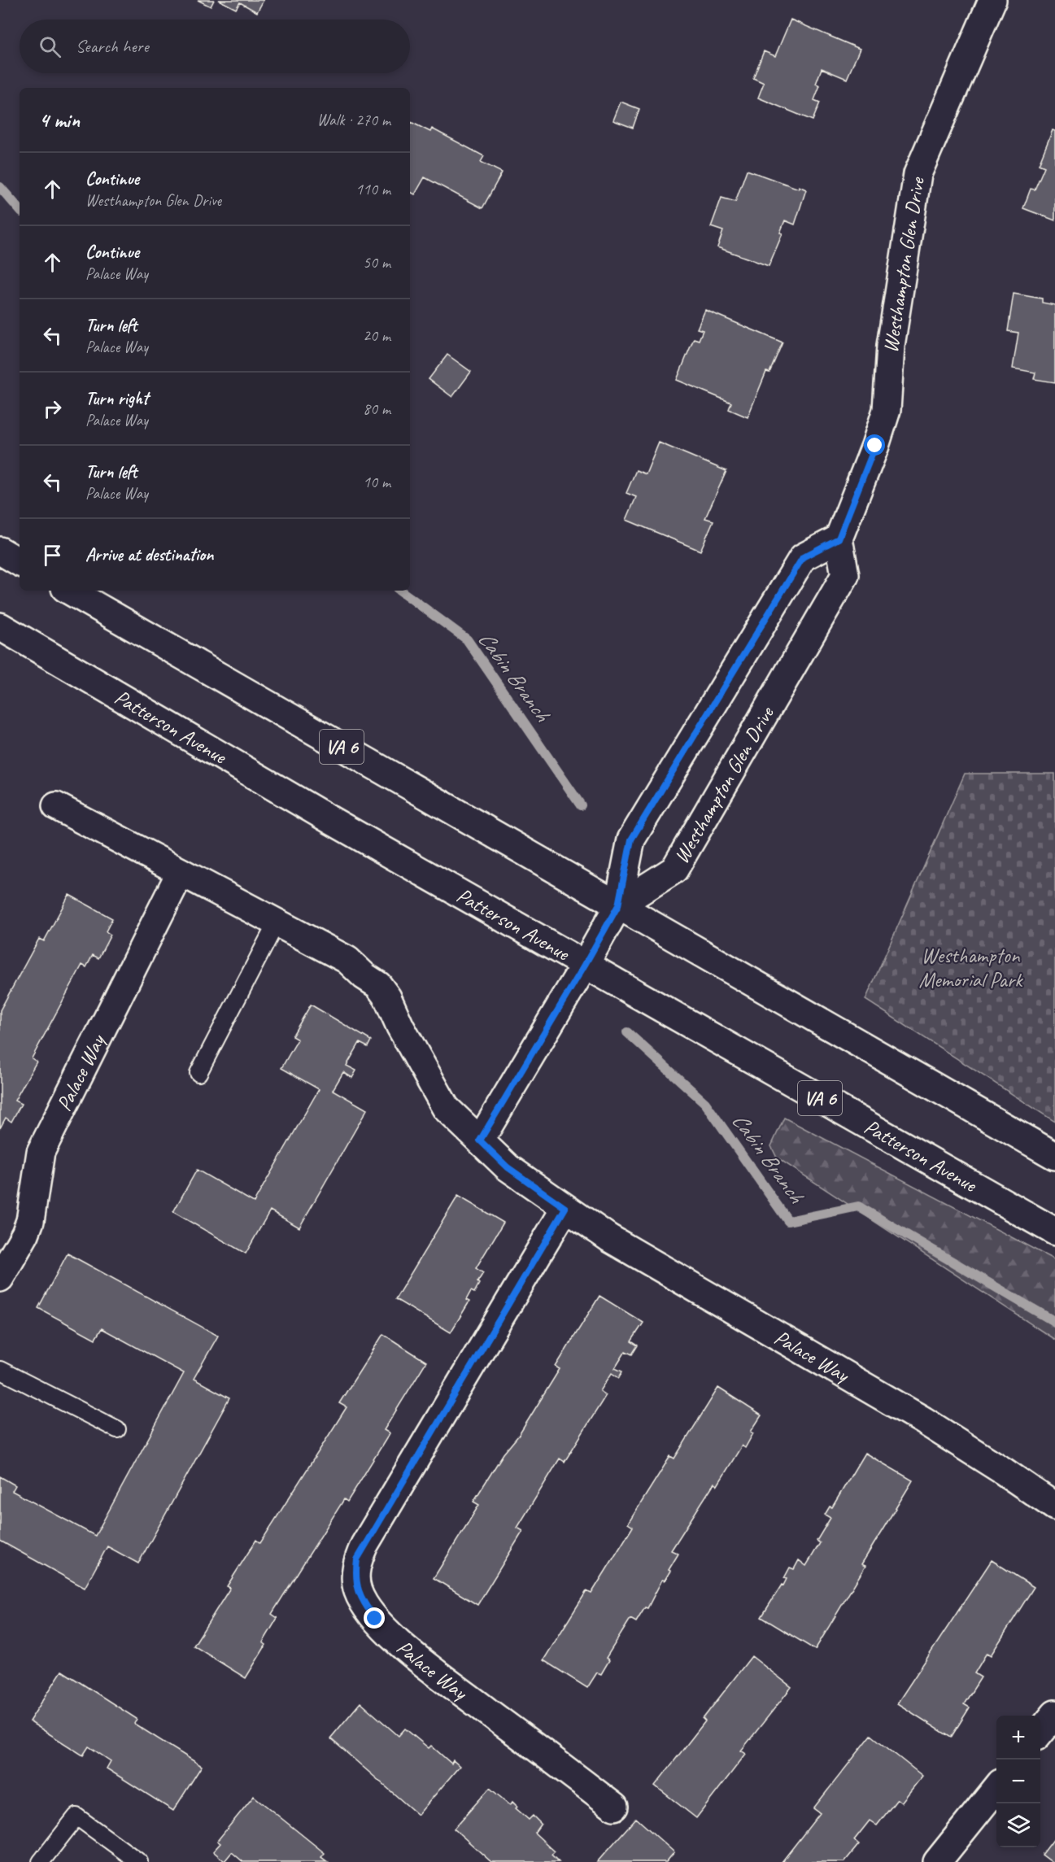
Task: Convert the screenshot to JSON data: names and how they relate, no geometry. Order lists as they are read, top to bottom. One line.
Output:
{"streets":{"street":["Westhampton Glen Drive","Patterson Avenue","VA 6","Palace Way"]},"crossings":[["Westhampton Glen Drive","VA 6"]],"water":["Cabin Branch"],"parks":["Westhampton Memorial Park"],"page":{"search":"Search here","heading":["4 min","Walk · 270 m"],"list":[["Continue","Westhampton Glen Drive","110 m"],["Continue","Palace Way","50 m"],["Turn left","Palace Way","20 m"],["Turn right","Palace Way","80 m"],["Turn left","Palace Way","10 m"],"Arrive at destination"],"map_buttons":["+","−"]}}
